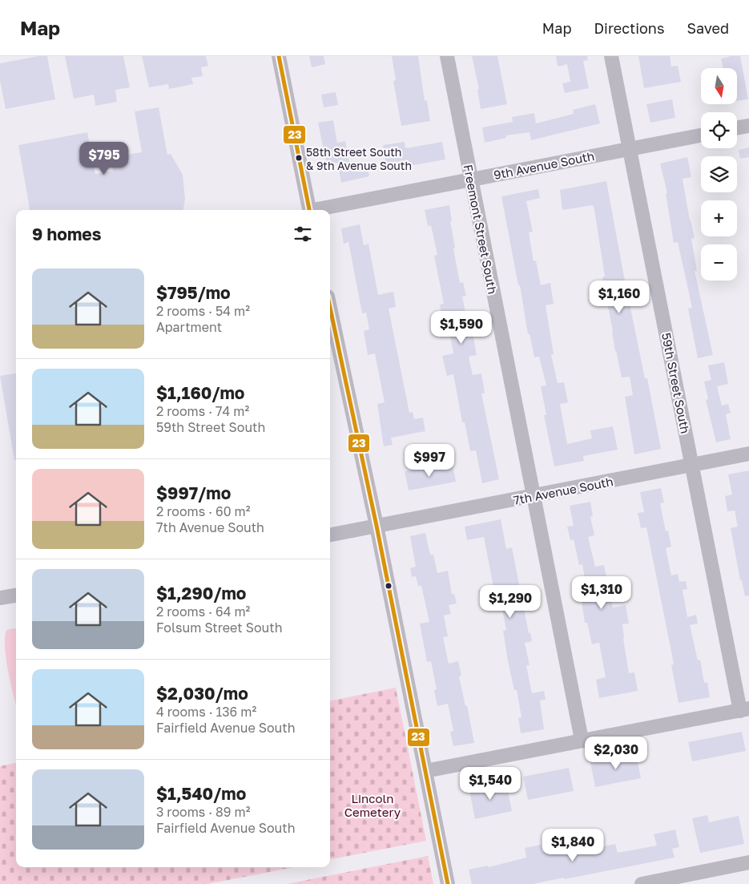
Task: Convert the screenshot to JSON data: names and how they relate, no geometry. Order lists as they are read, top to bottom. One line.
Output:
{"streets":{"street":["9th Avenue South","Freemont Street South","59th Street South","7th Avenue South"]},"crossings":[["9th Avenue South","Freemont Street South"],["9th Avenue South","59th Street South"],["Freemont Street South","7th Avenue South"],["59th Street South","7th Avenue South"]],"parks":["Lincoln Cemetery"],"places":["58th Street South & 9th Avenue South"],"lines":["transit line 23"],"north":"bottom","page":{"header":"Map","nav":["Map","Directions","Saved"],"map_buttons":["+","−"],"price":["$795","$1,160","$1,590","$997","$1,310","$1,290","$2,030","$1,540","$1,840"],"heading":"9 homes","list":[{"name":"$795/mo","note":"2 rooms · 54 m² · Apartment"},{"name":"$1,160/mo","note":"2 rooms · 74 m² · 59th Street South"},{"name":"$997/mo","note":"2 rooms · 60 m² · 7th Avenue South"},{"name":"$1,290/mo","note":"2 rooms · 64 m² · Folsum Street South"},{"name":"$2,030/mo","note":"4 rooms · 136 m² · Fairfield Avenue South"},{"name":"$1,540/mo","note":"3 rooms · 89 m² · Fairfield Avenue South"}]}}
